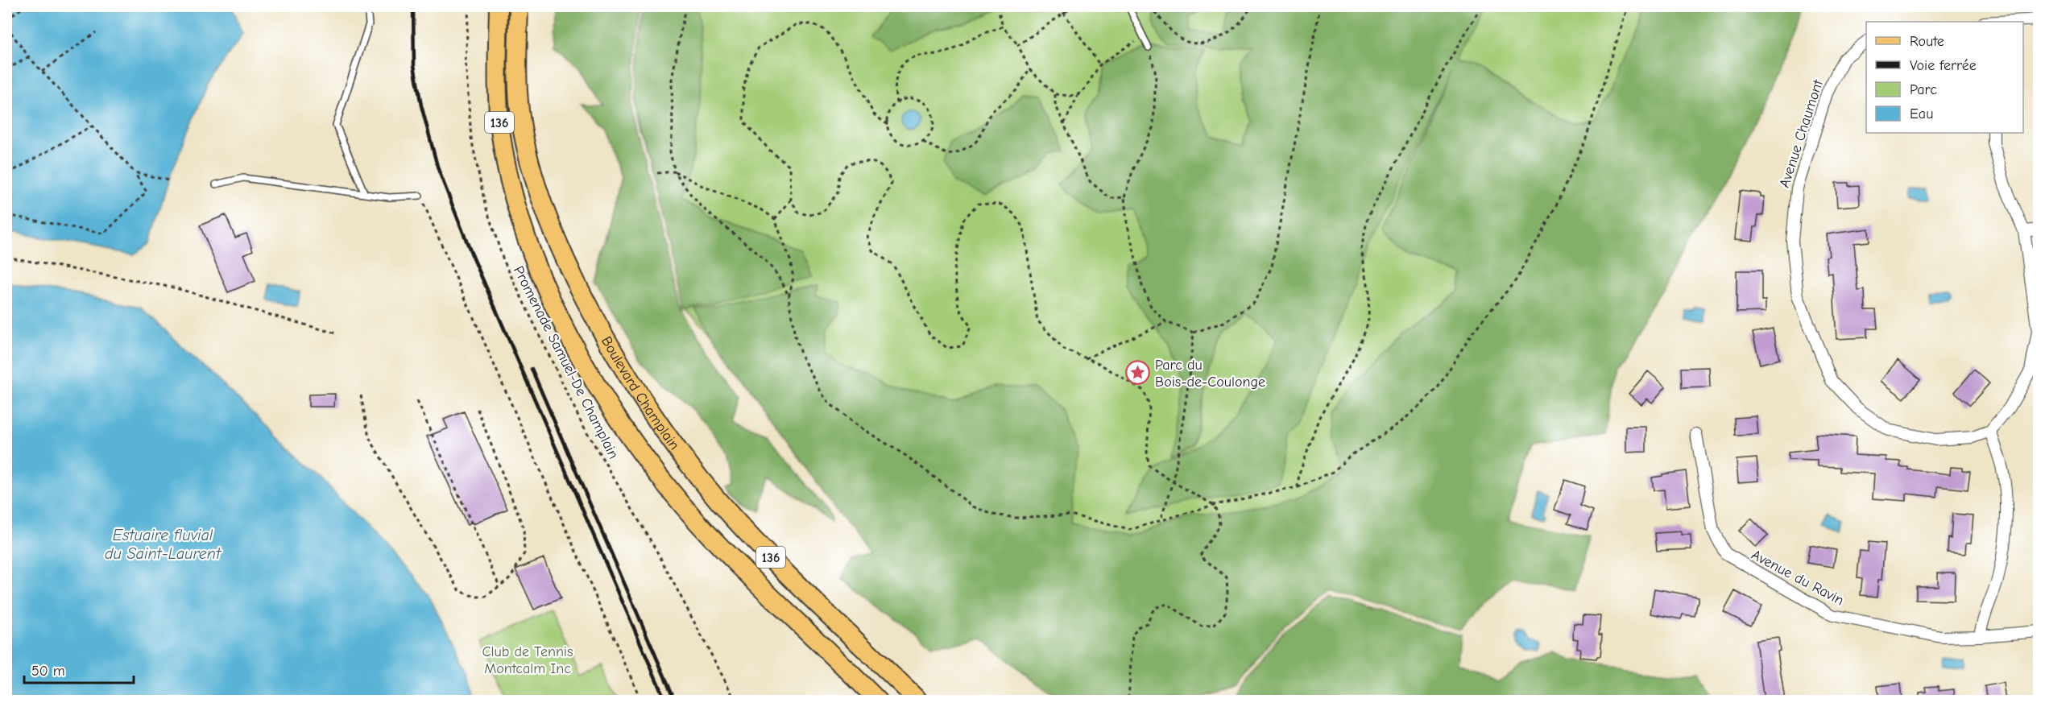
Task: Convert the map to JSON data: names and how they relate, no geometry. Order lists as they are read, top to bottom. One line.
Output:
{"streets":{"main road":["136","Boulevard Champlain"],"street":["Avenue Chaumont","Avenue du Ravin"],"path":["Promenade Samuel-De Champlain"]},"water":["Estuaire fluvial du Saint-Laurent"],"parks":["Club de Tennis Montcalm Inc"],"places":{"place":["Parc du Bois-de-Coulonge"]},"legend":["Route","Voie ferrée","Parc","Eau"],"scale_bar":"50 m"}
